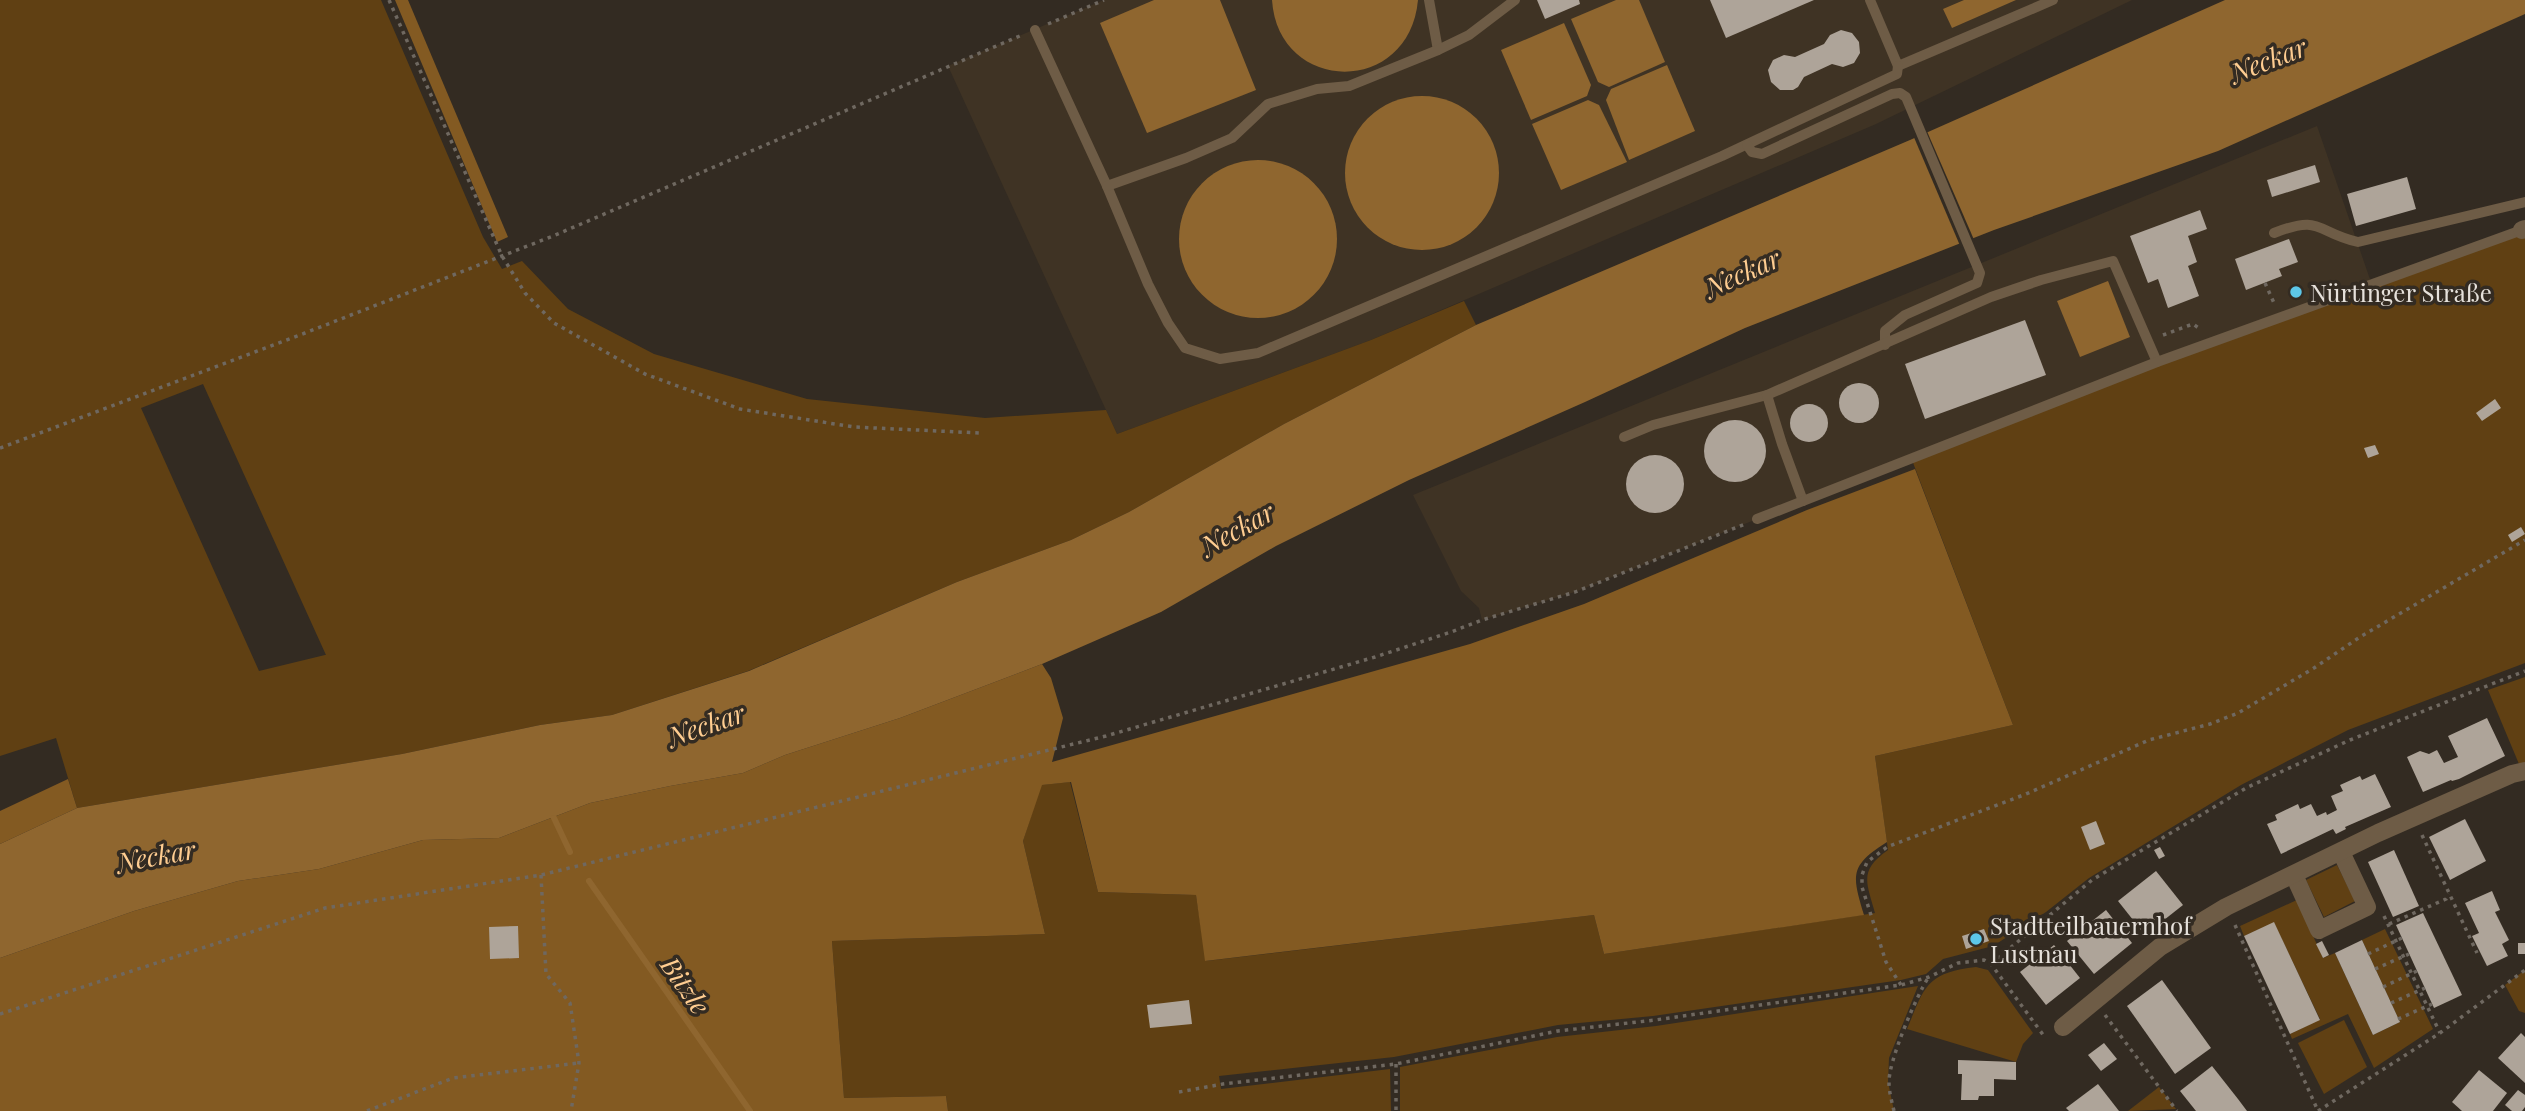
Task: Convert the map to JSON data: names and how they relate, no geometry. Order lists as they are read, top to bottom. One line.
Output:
{"water":["Neckar","Bitzle"],"places":["Nürtinger Straße","Stadtteilbauernhof Lustnau"]}
